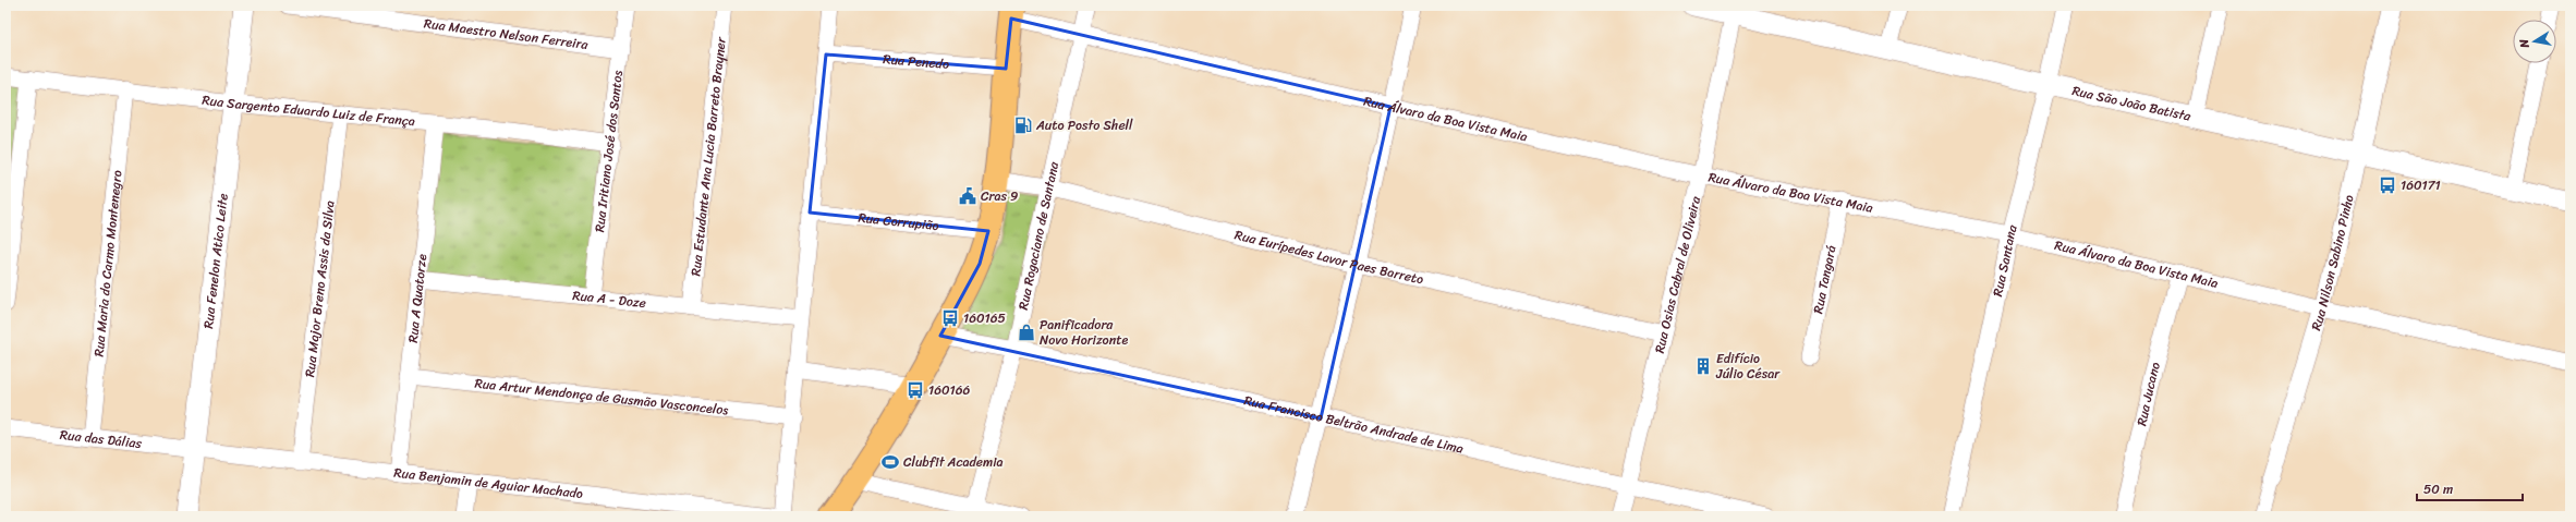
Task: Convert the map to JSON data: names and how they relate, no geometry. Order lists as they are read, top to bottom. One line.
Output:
{"streets":{"street":["Rua Maestro Nelson Ferreira","Rua Penedo","Rua São João Batista","Rua Sargento Eduardo Luiz de França","Rua Álvaro da Boa Vista Maia","Rua Iritiano José dos Santos","Rua Estudante Ana Lucia Barreto Brayner","Rua Corrupião","Rua Rogaciano de Santana","Rua Eurípedes Lavor Paes Barreto","Rua Santana","Rua Fenelon Atico Leite","Rua Nilson Sabino Pinho","Rua Maria do Carmo Montenegro","Rua Osias Cabral de Oliveira","Rua Tangará","Rua Major Breno Assis da Silva","Rua A Quatorze","Rua A - Doze","Rua Jucano","Rua Artur Mendonça de Gusmão Vasconcelos","Rua Francisco Beltrão Andrade de Lima","Rua das Dálias","Rua Benjamin de Aguiar Machado"]},"crossings":[["Rua Maestro Nelson Ferreira","Rua Iritiano José dos Santos"],["Rua São João Batista","Rua Santana"],["Rua São João Batista","Rua Nilson Sabino Pinho"],["Rua São João Batista","Rua Osias Cabral de Oliveira"],["Rua Sargento Eduardo Luiz de França","Rua Iritiano José dos Santos"],["Rua Sargento Eduardo Luiz de França","Rua Fenelon Atico Leite"],["Rua Sargento Eduardo Luiz de França","Rua Maria do Carmo Montenegro"],["Rua Sargento Eduardo Luiz de França","Rua Major Breno Assis da Silva"],["Rua Sargento Eduardo Luiz de França","Rua A Quatorze"],["Rua Álvaro da Boa Vista Maia","Rua Rogaciano de Santana"],["Rua Álvaro da Boa Vista Maia","Rua Santana"],["Rua Álvaro da Boa Vista Maia","Rua Nilson Sabino Pinho"],["Rua Álvaro da Boa Vista Maia","Rua Osias Cabral de Oliveira"],["Rua Álvaro da Boa Vista Maia","Rua Tangará"],["Rua Álvaro da Boa Vista Maia","Rua Jucano"],["Rua Iritiano José dos Santos","Rua A - Doze"],["Rua Estudante Ana Lucia Barreto Brayner","Rua A - Doze"],["Rua Rogaciano de Santana","Rua Eurípedes Lavor Paes Barreto"],["Rua Rogaciano de Santana","Rua Francisco Beltrão Andrade de Lima"],["Rua Eurípedes Lavor Paes Barreto","Rua Osias Cabral de Oliveira"],["Rua Fenelon Atico Leite","Rua das Dálias"],["Rua Fenelon Atico Leite","Rua Benjamin de Aguiar Machado"],["Rua Maria do Carmo Montenegro","Rua das Dálias"],["Rua Osias Cabral de Oliveira","Rua Francisco Beltrão Andrade de Lima"],["Rua Major Breno Assis da Silva","Rua Benjamin de Aguiar Machado"],["Rua A Quatorze","Rua A - Doze"],["Rua A Quatorze","Rua Artur Mendonça de Gusmão Vasconcelos"],["Rua A Quatorze","Rua Benjamin de Aguiar Machado"],["Rua das Dálias","Rua Benjamin de Aguiar Machado"]],"places":{"fuel station":["Auto Posto Shell"],"bus stop":["160171","160165","160166"],"public building":["Cras 9"],"shop":["Panificadora Novo Horizonte"],"building":["Edifício Júlio César"],"sports":["Clubfit Academia"]},"scale_bar":"50 m","north":"left"}
